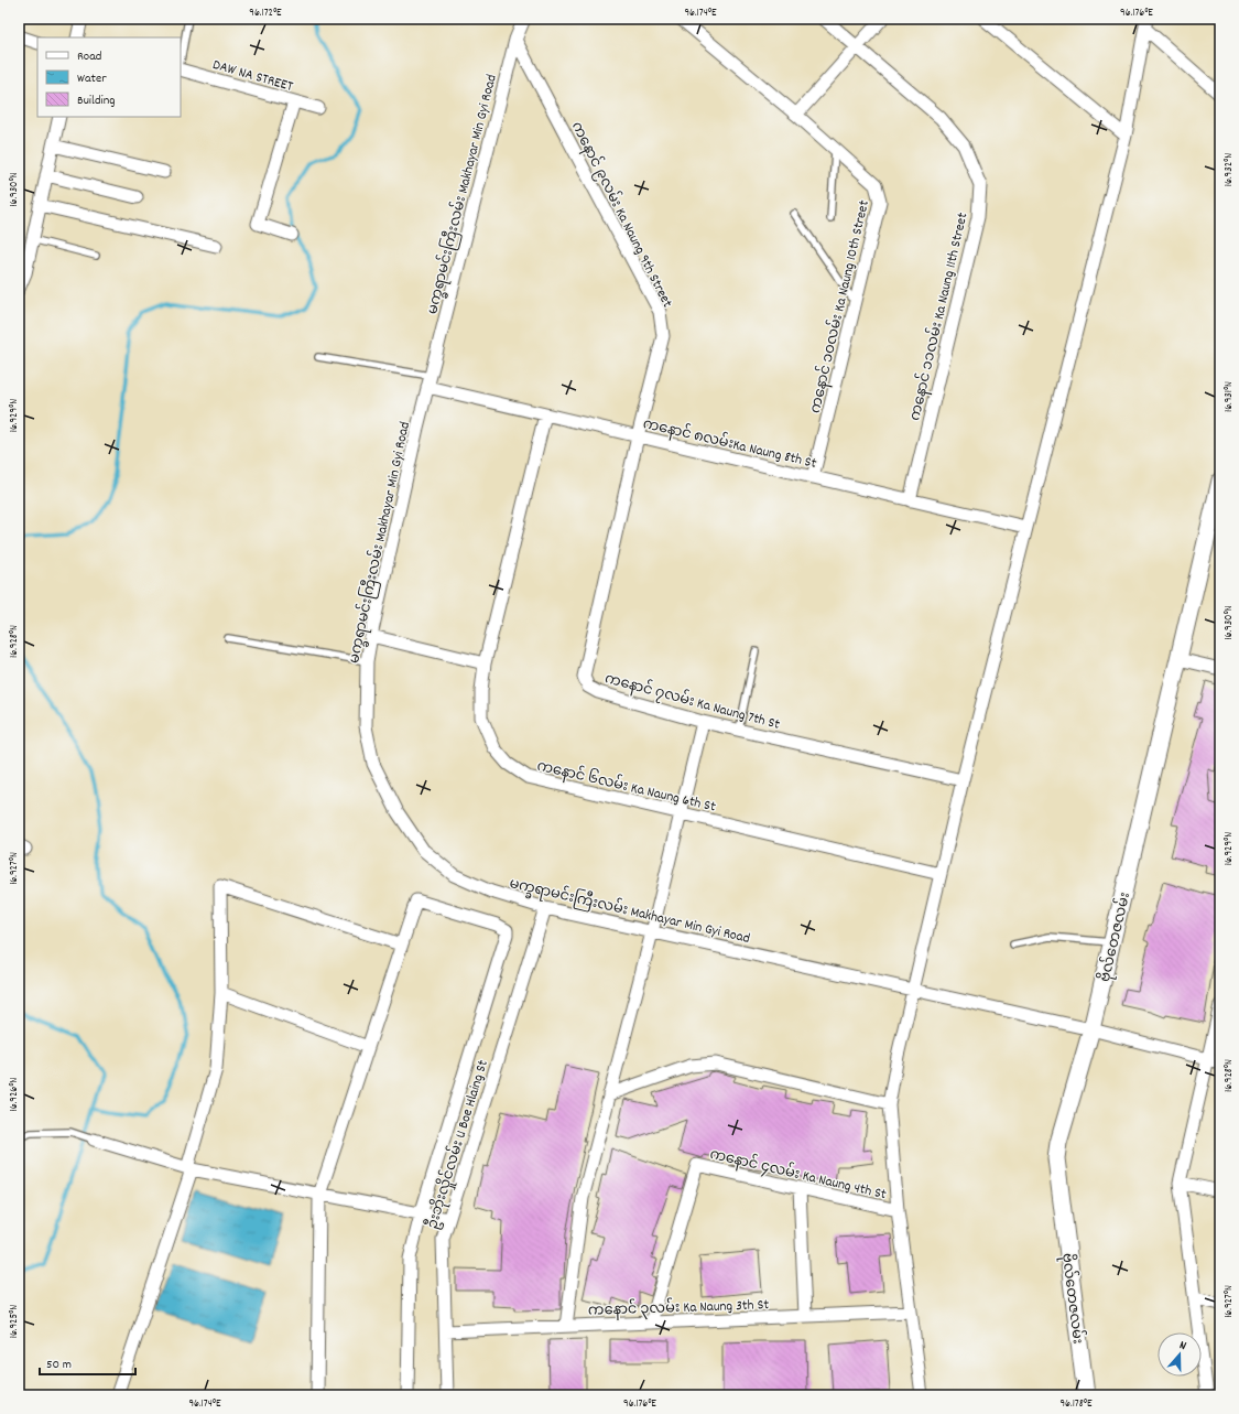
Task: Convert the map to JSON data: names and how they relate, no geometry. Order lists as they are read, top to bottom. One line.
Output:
{"streets":{"main road":["ဗိုလ်တေဇလမ်း"],"street":["DAW NA STREET","မက္ခရာမင်းကြီးလမ်း Makhayar Min Gyi Road","ကနောင် ၉လမ်း Ka Naung 9th Street","ကနောင် ၁၀လမ်း Ka Naung 10th Street","ကနောင် ၁၁လမ်း Ka Naung 11th Street","ကနောင် ၈လမ်းKa Naung 8th St","ကနောင် ၇လမ်း Ka Naung 7th St","ကနောင် ၆လမ်း Ka Naung 6th St","ဦးဘိုးလှိုင်လမ်း U Boe Hlaing St","ကနောင် ၄လမ်း Ka Naung 4th St","ကနောင် ၃လမ်း Ka Naung 3th St"]},"crossings":[["မက္ခရာမင်းကြီးလမ်း Makhayar Min Gyi Road","ကနောင် ၉လမ်း Ka Naung 9th Street"],["မက္ခရာမင်းကြီးလမ်း Makhayar Min Gyi Road","ကနောင် ၈လမ်းKa Naung 8th St"],["မက္ခရာမင်းကြီးလမ်း Makhayar Min Gyi Road","ဗိုလ်တေဇလမ်း"],["မက္ခရာမင်းကြီးလမ်း Makhayar Min Gyi Road","ဦးဘိုးလှိုင်လမ်း U Boe Hlaing St"],["ကနောင် ၉လမ်း Ka Naung 9th Street","ကနောင် ၈လမ်းKa Naung 8th St"],["ကနောင် ၉လမ်း Ka Naung 9th Street","ကနောင် ၇လမ်း Ka Naung 7th St"],["ကနောင် ၁၀လမ်း Ka Naung 10th Street","ကနောင် ၈လမ်းKa Naung 8th St"],["ကနောင် ၁၁လမ်း Ka Naung 11th Street","ကနောင် ၈လမ်းKa Naung 8th St"],["ကနောင် ၈လမ်းKa Naung 8th St","ကနောင် ၇လမ်း Ka Naung 7th St"],["ကနောင် ၈လမ်းKa Naung 8th St","ကနောင် ၆လမ်း Ka Naung 6th St"],["ဦးဘိုးလှိုင်လမ်း U Boe Hlaing St","ကနောင် ၃လမ်း Ka Naung 3th St"],["ကနောင် ၄လမ်း Ka Naung 4th St","ကနောင် ၃လမ်း Ka Naung 3th St"]],"legend":["Road","Water","Building"],"scale_bar":"50 m","north":"top","coordinates":["96.172°E","96.174°E","96.176°E","16.932°N","16.930°N","16.931°N","16.929°N","16.928°N","16.927°N","16.926°N","16.925°N","96.178°E"]}
